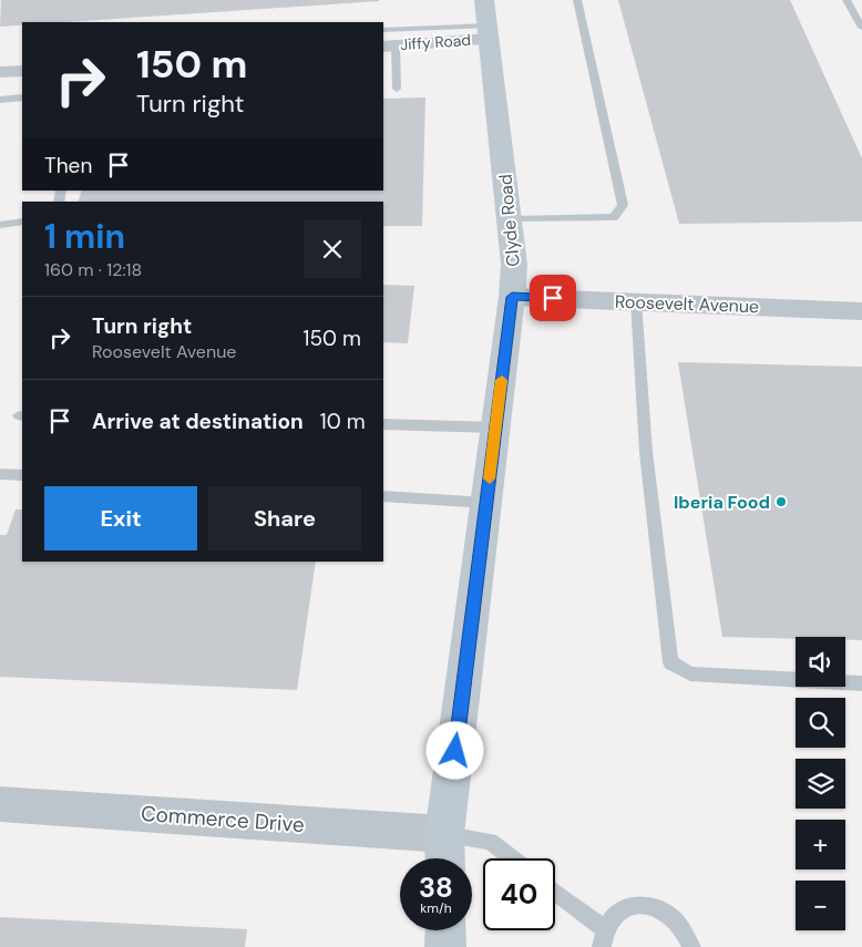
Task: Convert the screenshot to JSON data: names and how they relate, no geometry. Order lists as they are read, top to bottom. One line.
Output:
{"streets":{"street":["Jiffy Road","Clyde Road","Roosevelt Avenue","Commerce Drive"]},"crossings":[["Jiffy Road","Clyde Road"],["Clyde Road","Roosevelt Avenue"],["Clyde Road","Commerce Drive"]],"places":["Iberia Food"],"page":{"turn":["150 m","Turn right"],"then":"Then","heading":["1 min","160 m · 12:18"],"list":[{"name":"Turn right","note":"Roosevelt Avenue","value":"150 m"},{"name":"Arrive at destination","value":"10 m"}],"buttons":["Exit","Share"],"map_buttons":["+","−"],"speed":"38 km/h","limit":"40"}}
